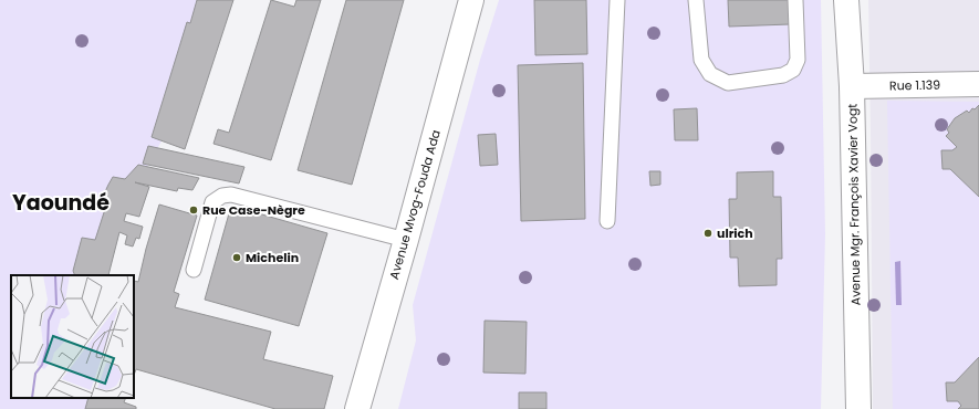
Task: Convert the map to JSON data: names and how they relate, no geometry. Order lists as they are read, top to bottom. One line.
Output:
{"streets":{"main road":["Rue 1.139","Avenue Mvog-Fouda Ada","Avenue Mgr. François Xavier Vogt"]},"crossings":[["Rue 1.139","Avenue Mgr. François Xavier Vogt"]],"districts":["Yaoundé"],"places":["Rue Case-Nègre","ulrich","Michelin"]}
